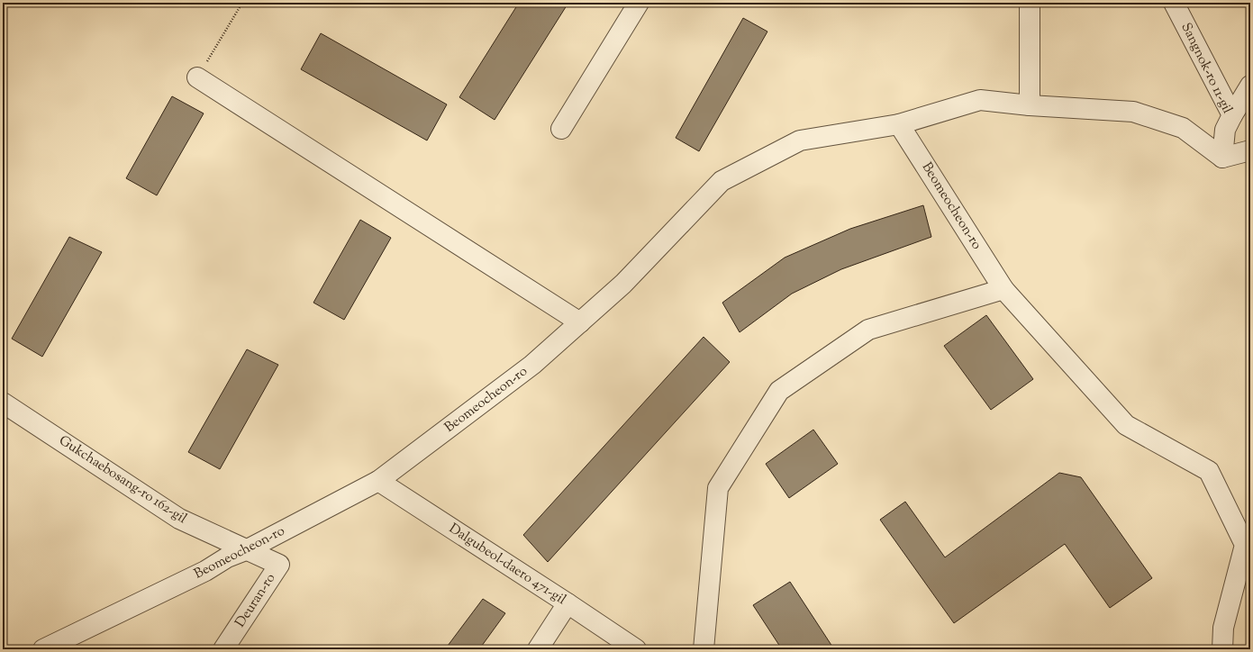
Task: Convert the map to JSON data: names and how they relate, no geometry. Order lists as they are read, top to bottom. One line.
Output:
{"streets":{"street":["Sangnok-ro 11-gil","Beomeocheon-ro","Gukchaebosang-ro 162-gil","Dalgubeol-daero 471-gil","Deuran-ro"]},"crossings":[["Sangnok-ro 11-gil","Beomeocheon-ro"],["Beomeocheon-ro","Gukchaebosang-ro 162-gil"],["Beomeocheon-ro","Dalgubeol-daero 471-gil"],["Beomeocheon-ro","Deuran-ro"],["Gukchaebosang-ro 162-gil","Deuran-ro"]]}
